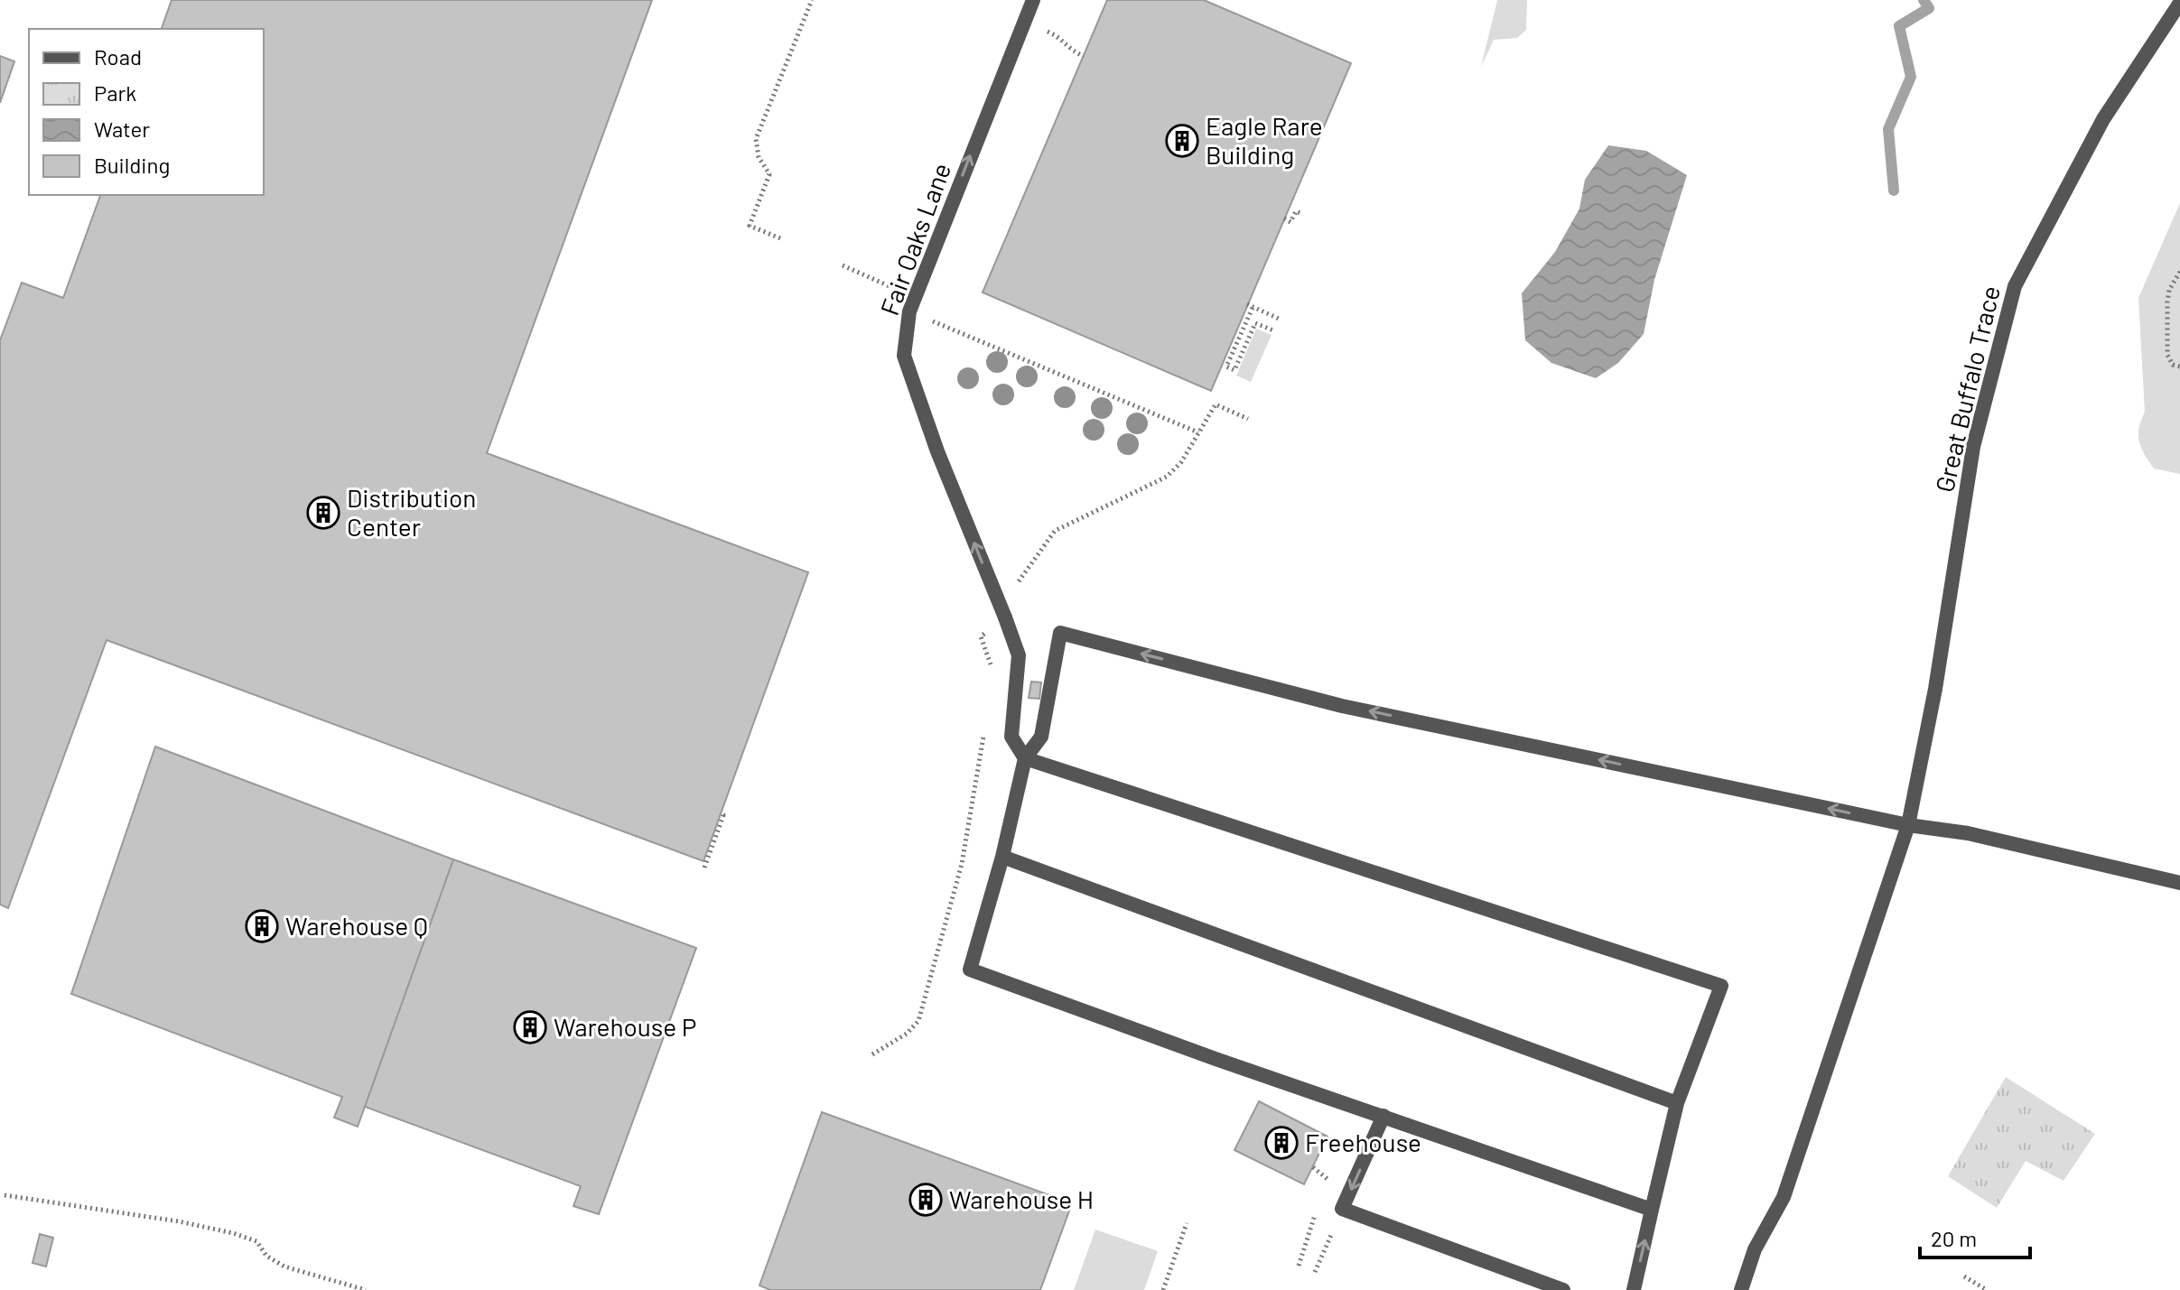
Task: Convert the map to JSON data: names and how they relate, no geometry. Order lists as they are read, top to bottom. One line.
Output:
{"streets":{"street":["Fair Oaks Lane","Great Buffalo Trace"]},"one_way":["Fair Oaks Lane"],"places":{"building":["Eagle Rare Building","Distribution Center","Warehouse Q","Warehouse P","Freehouse","Warehouse H"]},"legend":["Road","Park","Water","Building"],"scale_bar":"20 m"}
